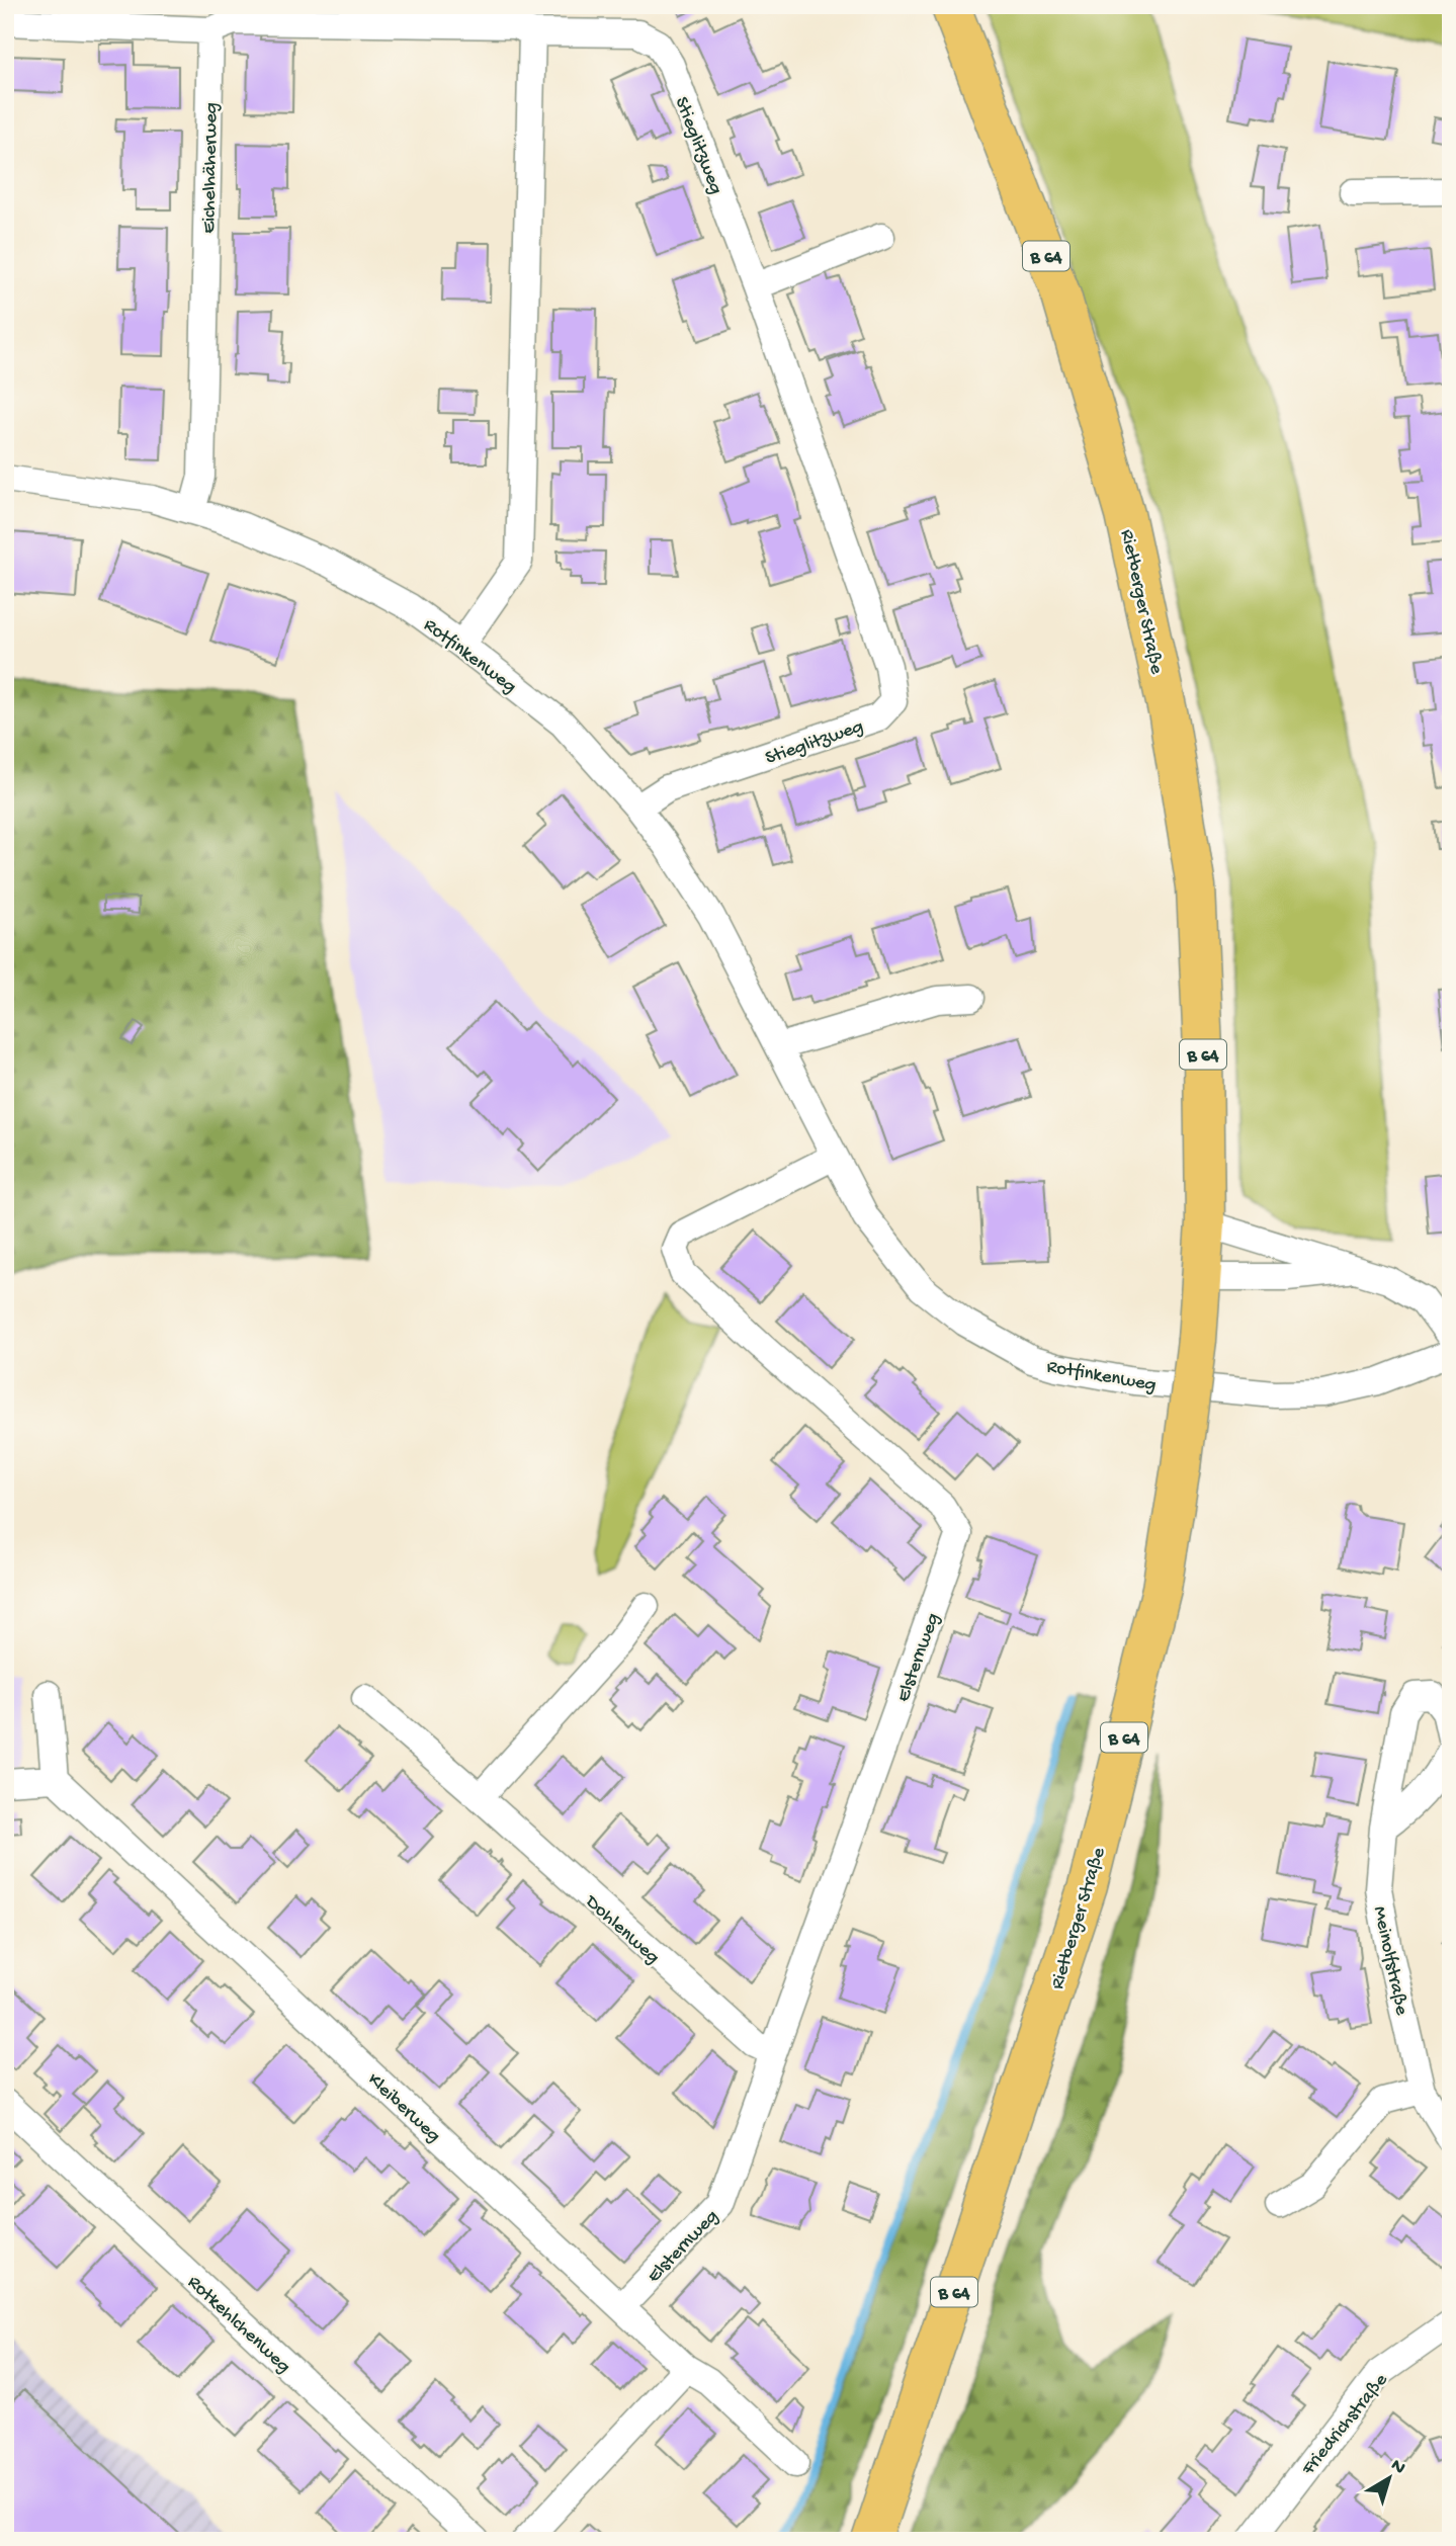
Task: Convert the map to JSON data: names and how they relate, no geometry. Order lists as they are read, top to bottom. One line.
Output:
{"streets":{"main road":["B 64","Rietberger Straße"],"street":["Stieglitzweg","Eichelhäherweg","Rotfinkenweg","Elsternweg","Dohlenweg","Meinolfstraße","Kleiberweg","Rotkehlchenweg","Friedrichstraße"]},"crossings":[["Stieglitzweg","Eichelhäherweg"],["Stieglitzweg","Rotfinkenweg"],["Eichelhäherweg","Rotfinkenweg"],["Rotfinkenweg","Elsternweg"],["Elsternweg","Dohlenweg"],["Elsternweg","Kleiberweg"]],"north":"top right"}
